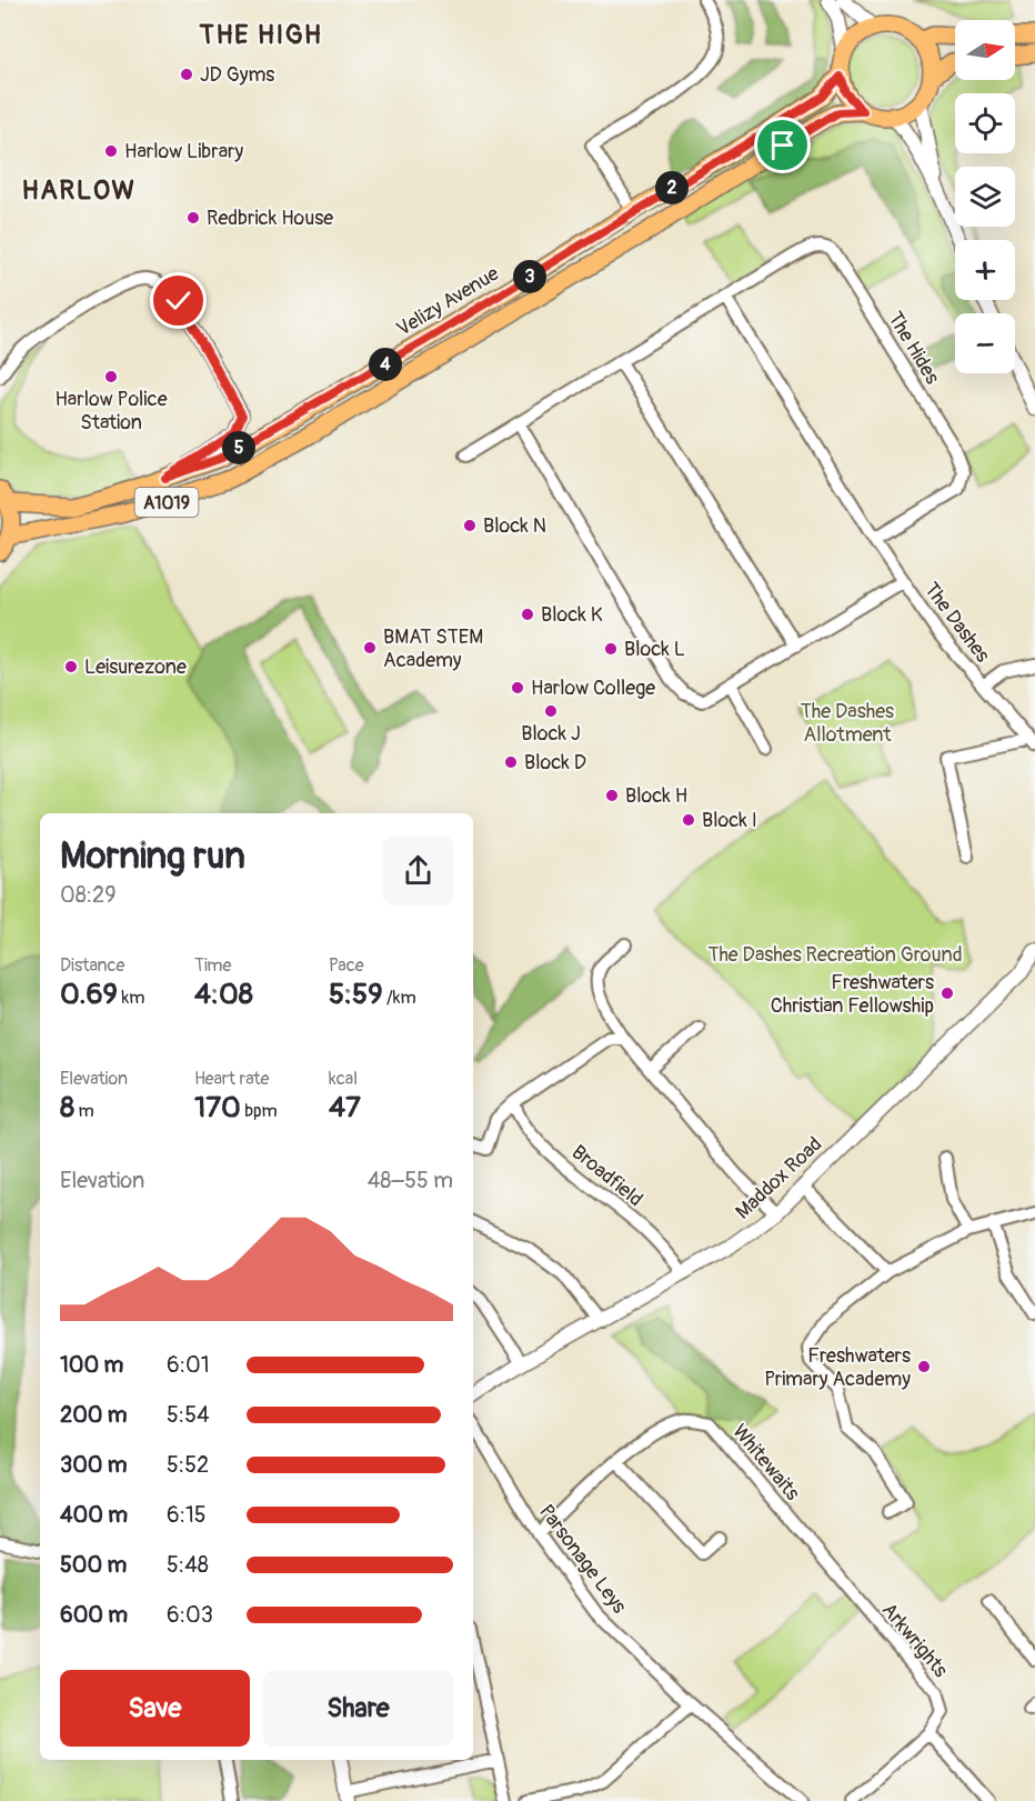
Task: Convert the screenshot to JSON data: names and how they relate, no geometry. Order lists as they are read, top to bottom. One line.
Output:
{"streets":{"main road":["Velizy Avenue","A1019"],"street":["The Hides","The Dashes","Broadfield","Maddox Road","Whitewaits","Parsonage Leys","Arkwrights"]},"crossings":[["Velizy Avenue","A1019"],["Broadfield","Maddox Road"],["Whitewaits","Parsonage Leys"],["Whitewaits","Arkwrights"]],"districts":["THE HIGH","HARLOW"],"parks":["The Dashes Allotment","The Dashes Recreation Ground"],"places":["JD Gyms","Harlow Library","Redbrick House","Harlow Police Station","Block N","Block K","BMAT STEM Academy","Block L","Leisurezone","Harlow College","Block J","Block D","Block H","Block I","Freshwaters Christian Fellowship","Freshwaters Primary Academy"],"north":"right","page":{"map_buttons":["+","−"],"pins":["2","3","4","5"],"heading":["Morning run","08:29"],"stats":[["Distance","0.69 km"],["Time","4:08"],["Pace","5:59 /km"],["Elevation","8 m"],["Heart rate","170 bpm"],["kcal","47"]],"chart":["Elevation","48–55 m"],"list":[{"name":"100 m","note":"6:01"},{"name":"200 m","note":"5:54"},{"name":"300 m","note":"5:52"},{"name":"400 m","note":"6:15"},{"name":"500 m","note":"5:48"},{"name":"600 m","note":"6:03"}],"buttons":["Save","Share"]}}
